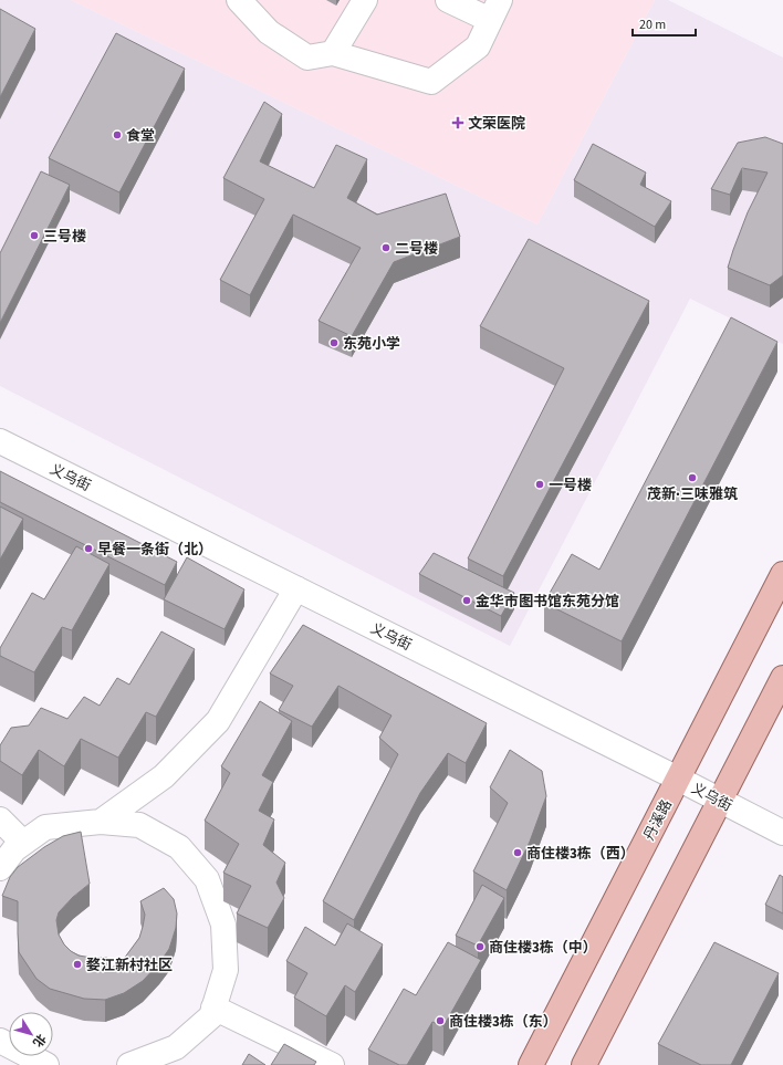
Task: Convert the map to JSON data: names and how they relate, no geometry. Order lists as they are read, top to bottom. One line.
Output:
{"streets":{"main road":["丹溪路"],"street":["义乌街"]},"crossings":[["义乌街","丹溪路"]],"places":{"health":["文荣医院"],"other":["食堂","三号楼","二号楼","东苑小学","茂新·三味雅筑","一号楼","早餐一条街（北）","金华市图书馆东苑分馆","商住楼3栋（西）","商住楼3栋（中）","婺江新村社区","商住楼3栋（东）"]},"scale_bar":"20 m","north":"bottom right"}
